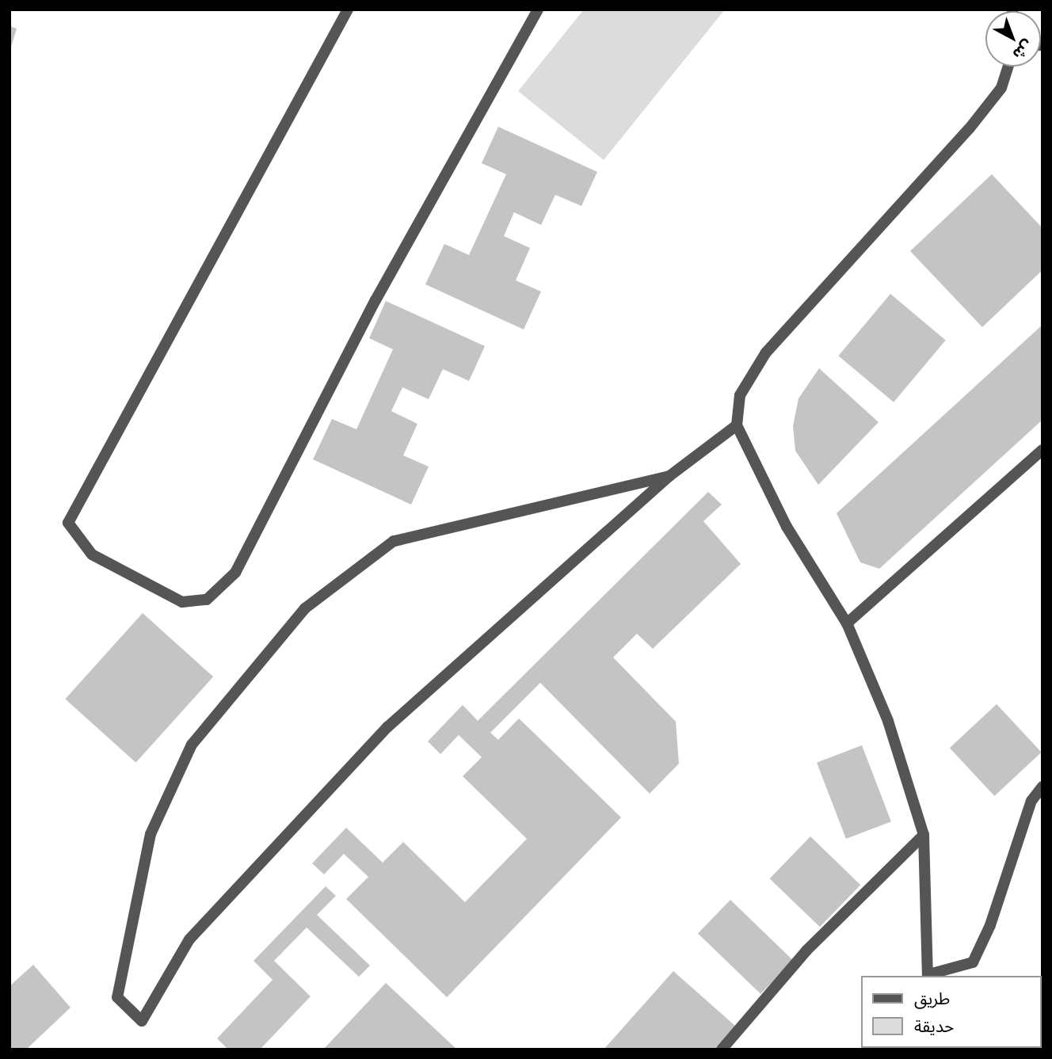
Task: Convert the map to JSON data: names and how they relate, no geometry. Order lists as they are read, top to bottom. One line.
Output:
{"legend":["طريق","حديقة"],"north":"bottom right"}
